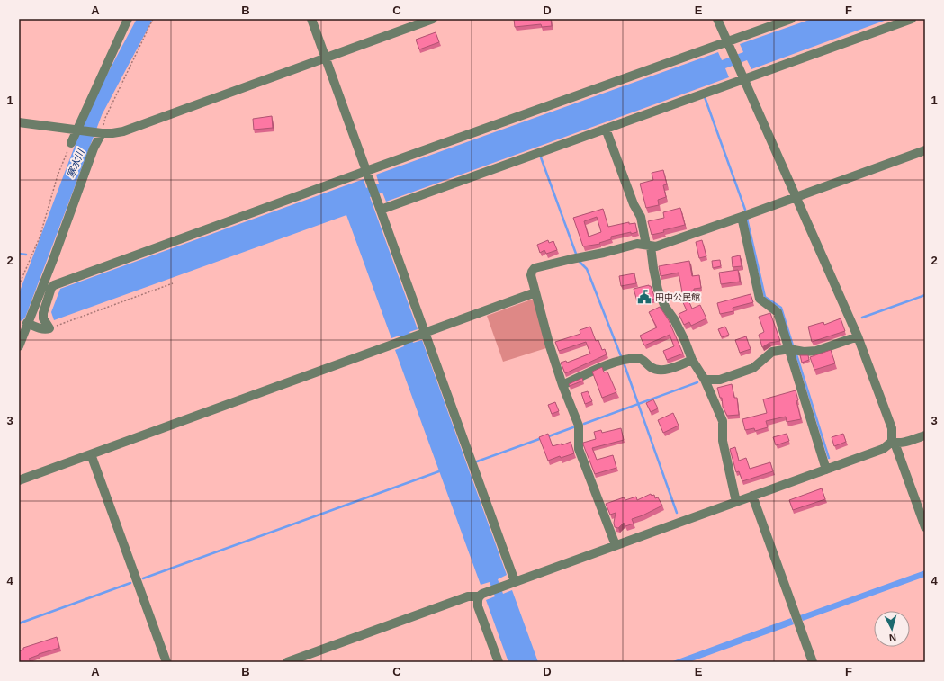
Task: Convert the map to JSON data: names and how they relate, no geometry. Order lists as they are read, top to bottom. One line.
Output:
{"water":["寒水川"],"places":{"public building":["田中公民館"]},"north":"bottom","grid":{"columns":["A","B","C","D","E","F"],"rows":["1","2","3","4"]}}
